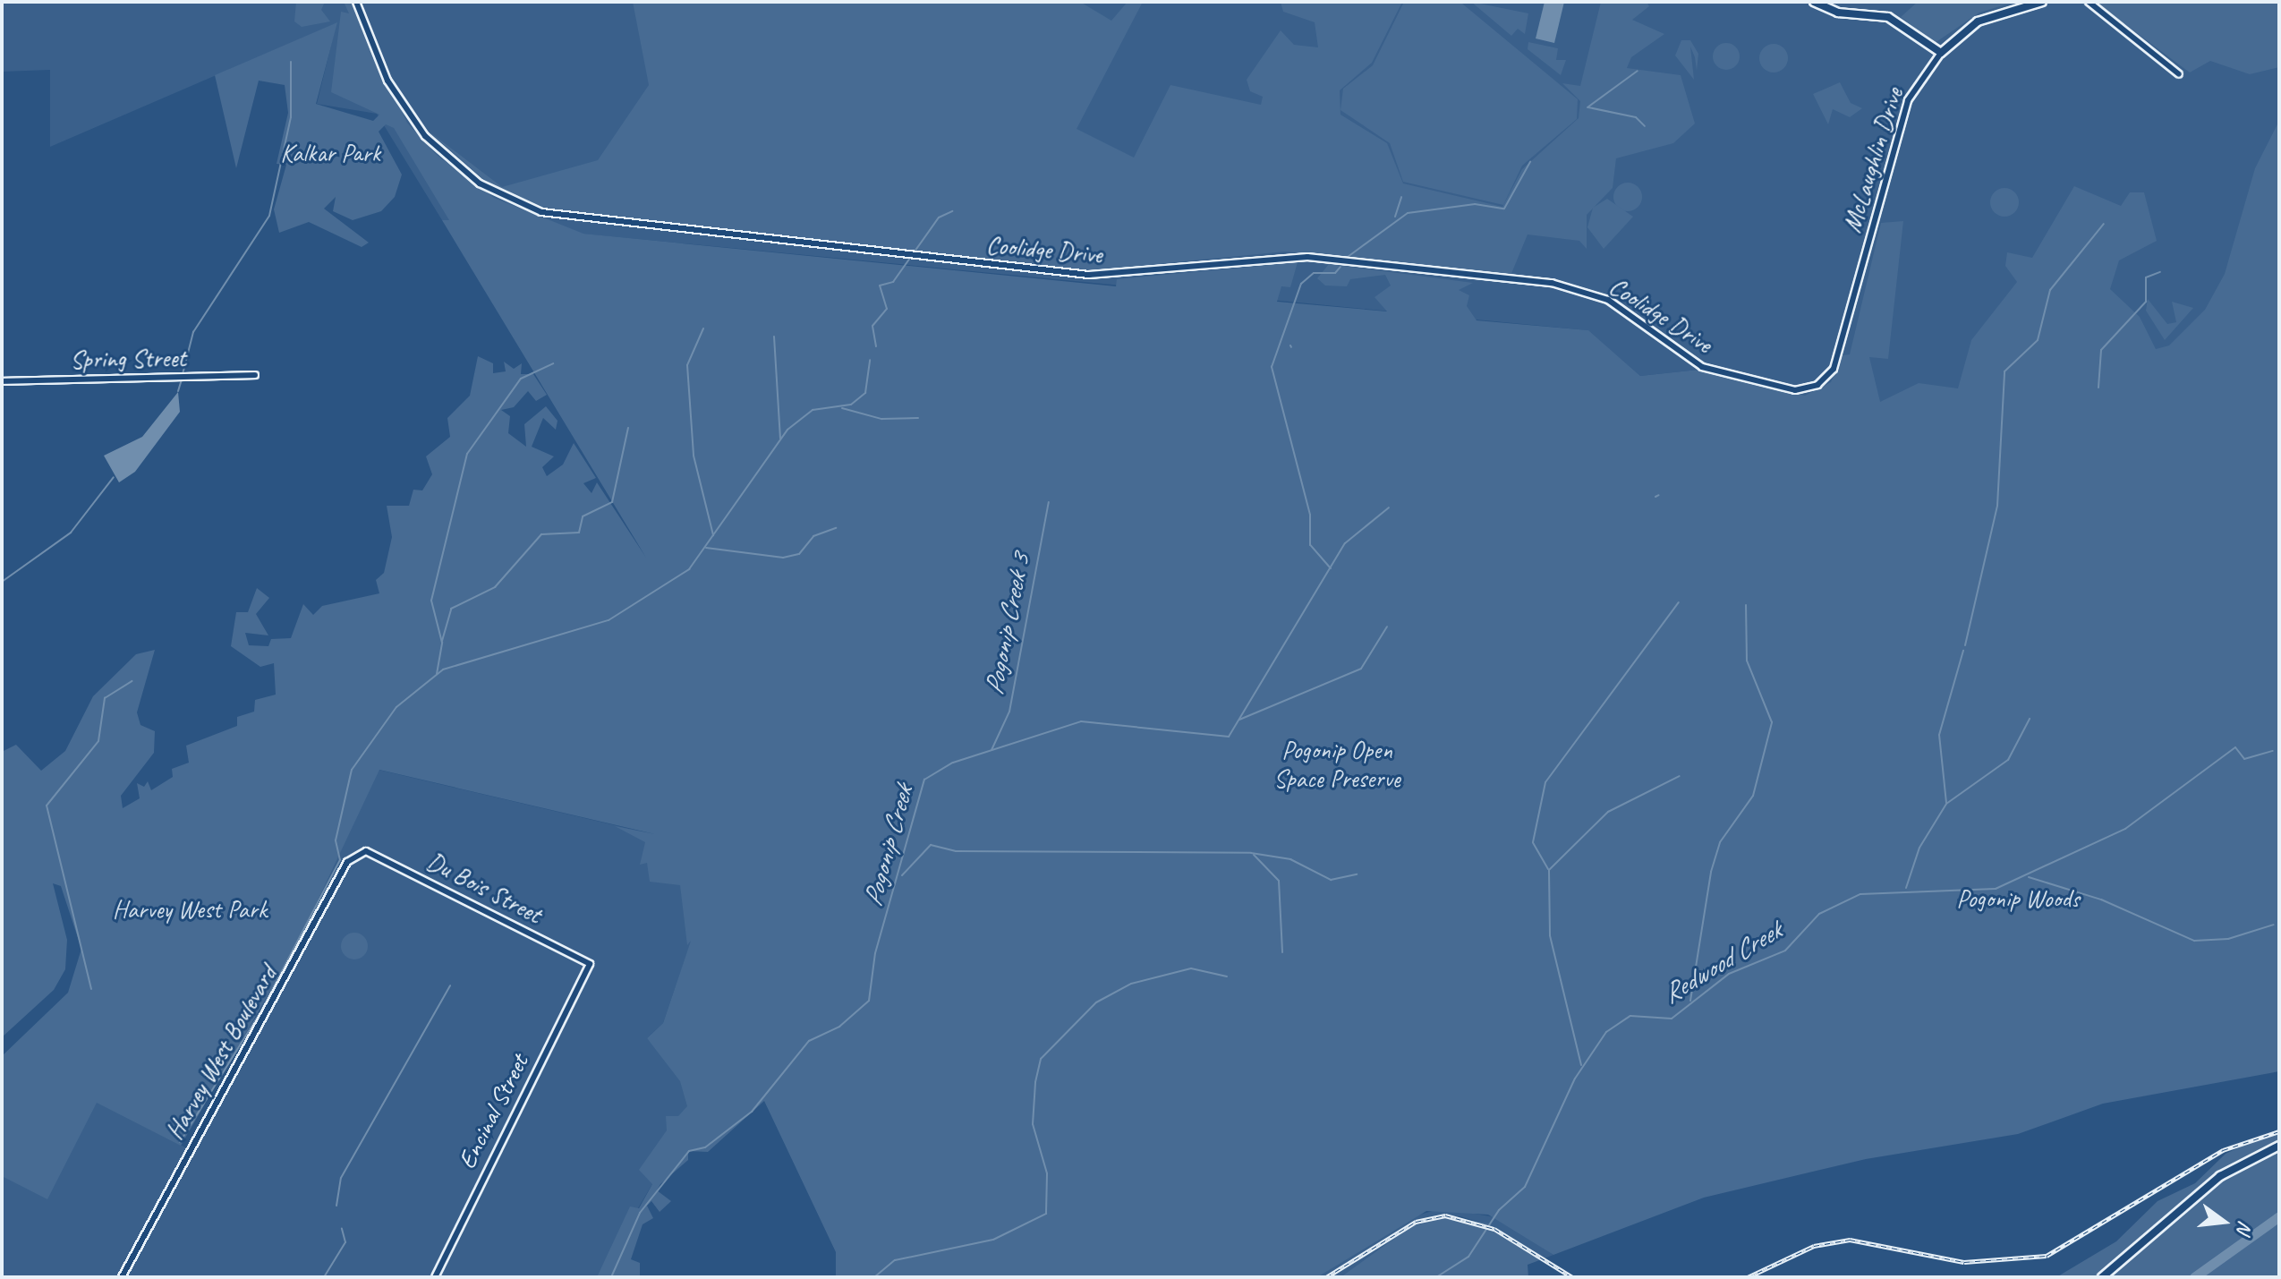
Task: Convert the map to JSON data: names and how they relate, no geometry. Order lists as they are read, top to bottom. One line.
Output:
{"streets":{"main road":["McLaughlin Drive"],"street":["Coolidge Drive","Spring Street","Du Bois Street","Harvey West Boulevard","Encinal Street"]},"crossings":[["McLaughlin Drive","Coolidge Drive"],["Du Bois Street","Harvey West Boulevard"],["Du Bois Street","Encinal Street"]],"water":["Pogonip Creek 3","Pogonip Creek","Redwood Creek"],"parks":["Kalkar Park","Pogonip Open Space Preserve","Pogonip Woods","Harvey West Park"],"north":"right"}
